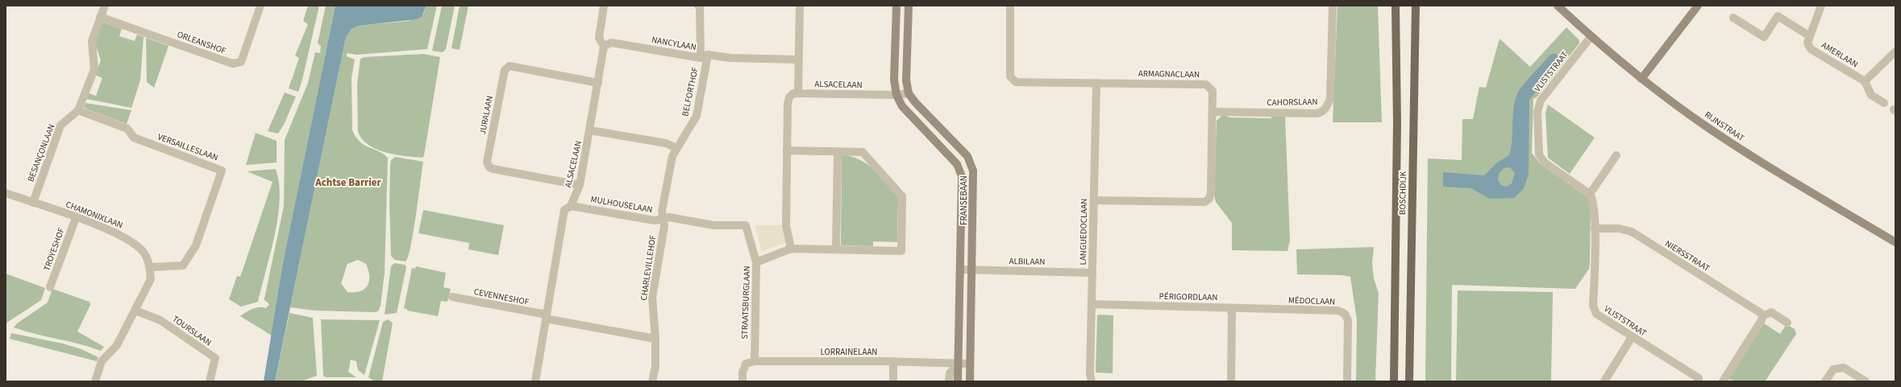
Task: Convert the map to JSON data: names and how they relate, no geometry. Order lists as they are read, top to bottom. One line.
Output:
{"streets":{"main road":["BOSCHDIJK"],"street":["ORLEANSHOF","NANCYLAAN","AMERLAAN","VLISTSTRAAT","ARMAGNACLAAN","ALSACELAAN","BELFORTHOF","CAHORSLAAN","JURALAAN","RIJNSTRAAT","VERSAILLESLAAN","BESANÇONLAAN","FRANSEBAAN","MULHOUSELAAN","CHAMONIXLAAN","LANGUEDOCLAAN","TROYESHOF","NIERSSTRAAT","ALBILAAN","CHARLEVILLEHOF","CEVENNESHOF","PÉRIGORDLAAN","MÉDOCLAAN","STRAATSBURGLAAN","TOURSLAAN","LORRAINELAAN"]},"crossings":[["ORLEANSHOF","BESANÇONLAAN"],["NANCYLAAN","ALSACELAAN"],["NANCYLAAN","BELFORTHOF"],["VLISTSTRAAT","RIJNSTRAAT"],["VLISTSTRAAT","NIERSSTRAAT"],["ARMAGNACLAAN","CAHORSLAAN"],["ARMAGNACLAAN","LANGUEDOCLAAN"],["ALSACELAAN","JURALAAN"],["ALSACELAAN","FRANSEBAAN"],["ALSACELAAN","MULHOUSELAAN"],["ALSACELAAN","CEVENNESHOF"],["BELFORTHOF","MULHOUSELAAN"],["BELFORTHOF","CHARLEVILLEHOF"],["VERSAILLESLAAN","BESANÇONLAAN"],["VERSAILLESLAAN","CHAMONIXLAAN"],["BESANÇONLAAN","CHAMONIXLAAN"],["FRANSEBAAN","ALBILAAN"],["FRANSEBAAN","LORRAINELAAN"],["MULHOUSELAAN","CHARLEVILLEHOF"],["MULHOUSELAAN","STRAATSBURGLAAN"],["CHAMONIXLAAN","TROYESHOF"],["CHAMONIXLAAN","TOURSLAAN"],["LANGUEDOCLAAN","ALBILAAN"],["LANGUEDOCLAAN","PÉRIGORDLAAN"],["PÉRIGORDLAAN","MÉDOCLAAN"],["STRAATSBURGLAAN","LORRAINELAAN"]],"districts":["Achtse Barrier"]}
